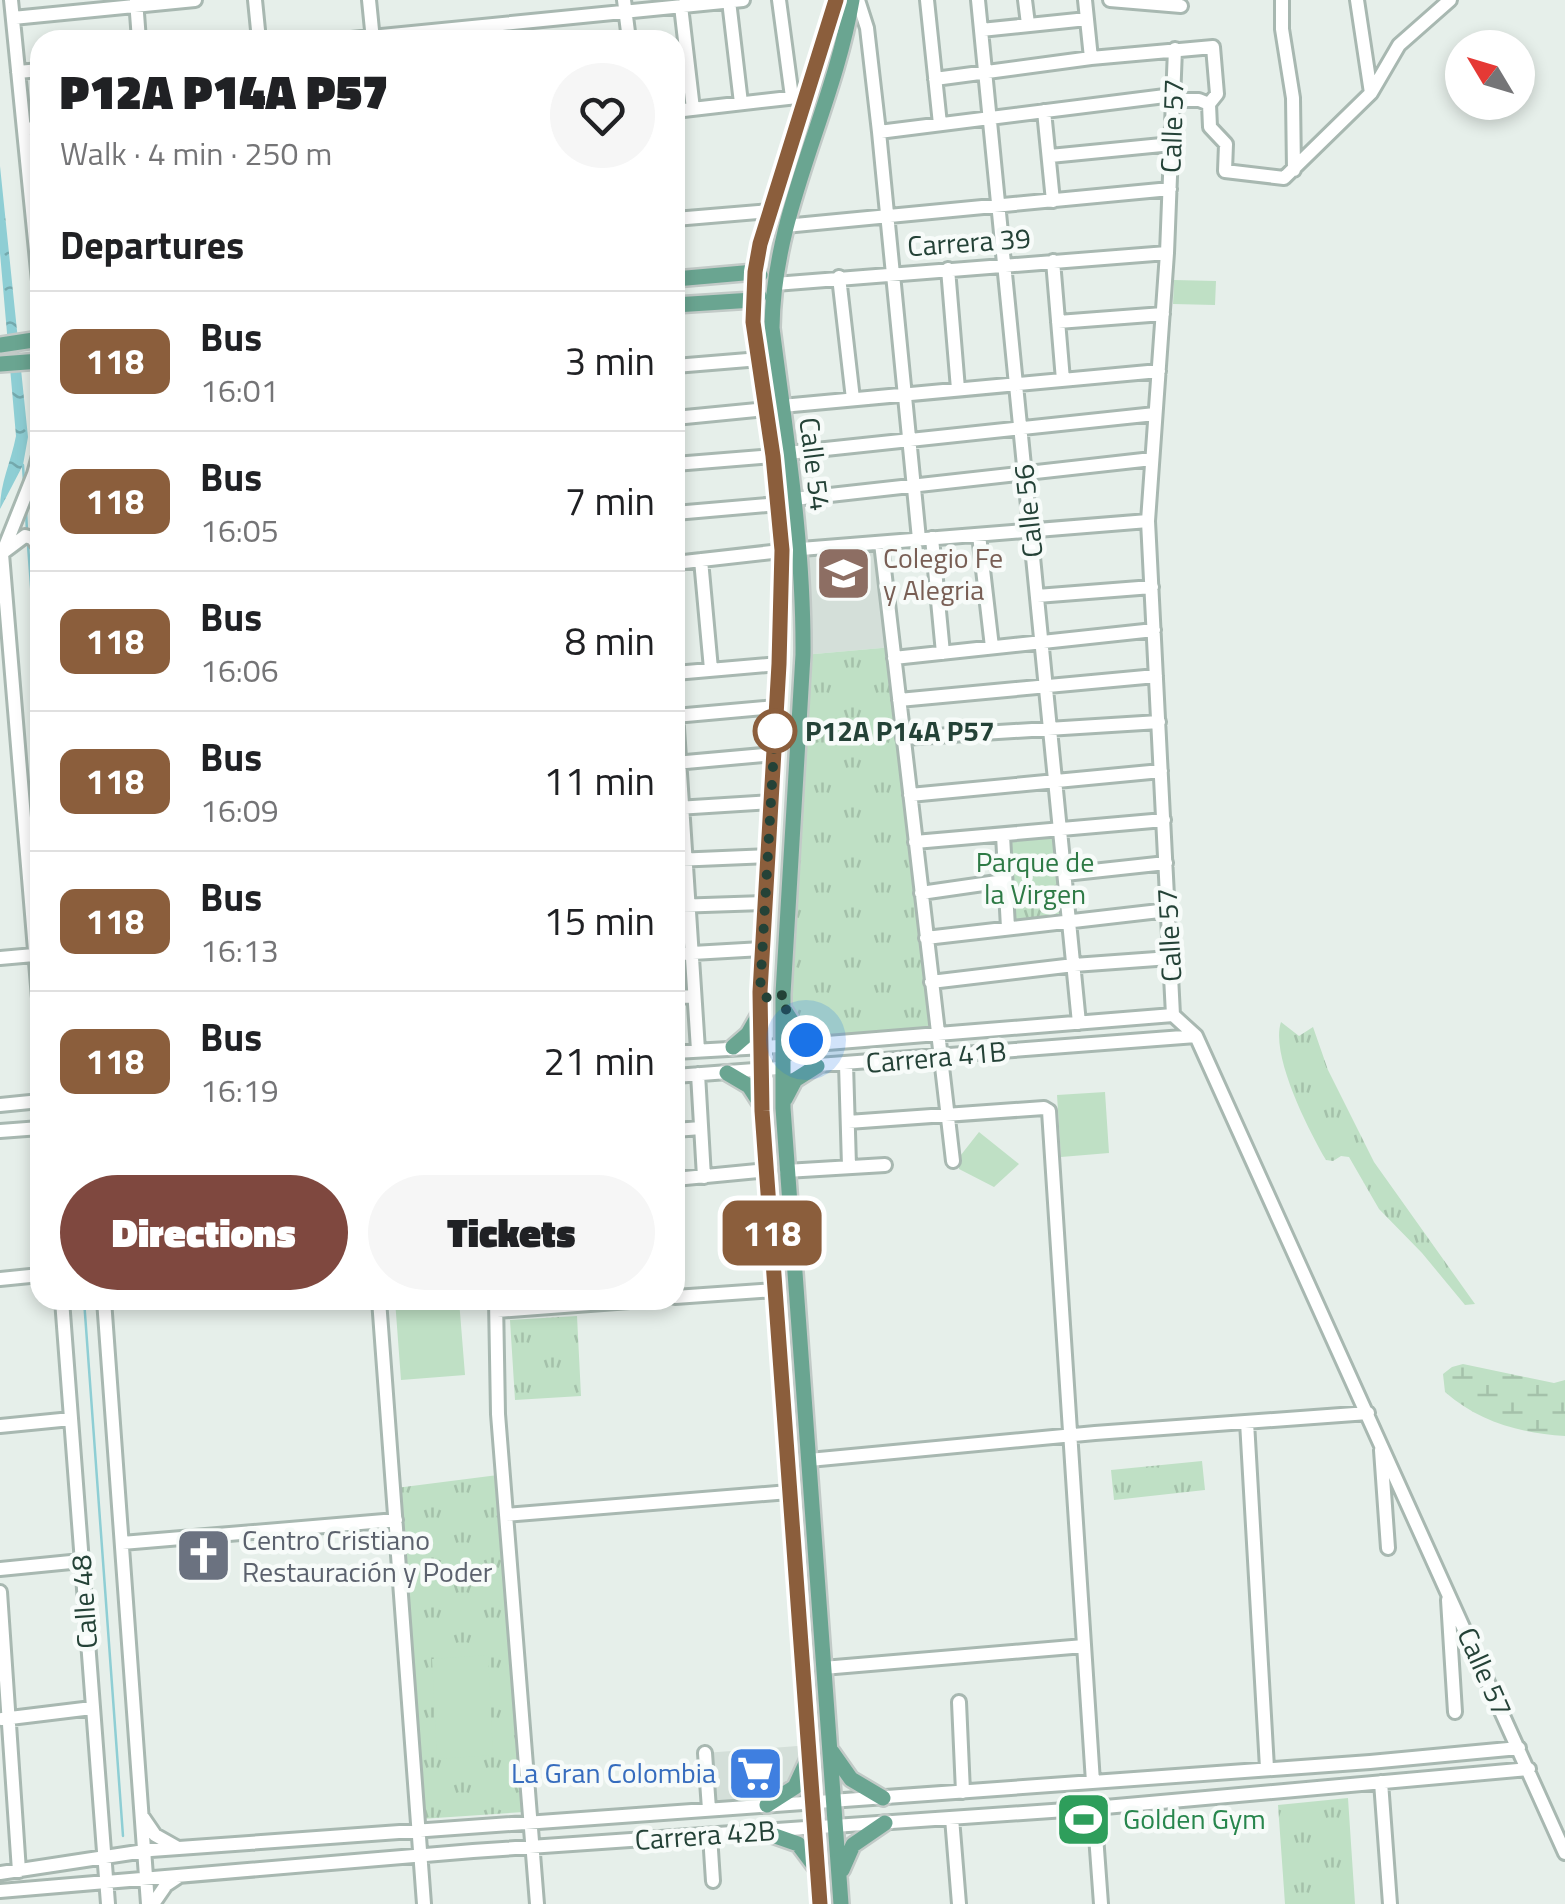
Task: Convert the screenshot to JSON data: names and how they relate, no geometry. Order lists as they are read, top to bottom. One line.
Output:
{"streets":{"main road":["Calle 54"],"street":["Calle 57","Carrera 39","Calle 56","Carrera 41B","Calle 48","Carrera 42B"]},"crossings":[["Calle 57","Carrera 39"],["Calle 57","Carrera 41B"],["Calle 57","Carrera 42B"],["Carrera 39","Calle 54"],["Carrera 39","Calle 56"],["Calle 54","Carrera 41B"],["Calle 54","Carrera 42B"],["Calle 56","Carrera 41B"],["Calle 48","Carrera 42B"]],"parks":["Parque de la Virgen"],"places":{"school or university":["Colegio Fe y Alegria"],"other":["P12A P14A P57"],"church":["Centro Cristiano Restauración y Poder"],"supermarket":["La Gran Colombia"],"sports":["Golden Gym"]},"lines":["bus line 118"],"north":"top left","page":{"on_map":"118","heading":[["P12A P14A P57","Walk · 4 min · 250 m"],"Departures"],"list":[{"mark":"118","name":"Bus","note":"16:01","value":"3 min"},{"mark":"118","name":"Bus","note":"16:05","value":"7 min"},{"mark":"118","name":"Bus","note":"16:06","value":"8 min"},{"mark":"118","name":"Bus","note":"16:09","value":"11 min"},{"mark":"118","name":"Bus","note":"16:13","value":"15 min"},{"mark":"118","name":"Bus","note":"16:19","value":"21 min"}],"buttons":["Directions","Tickets"]}}
